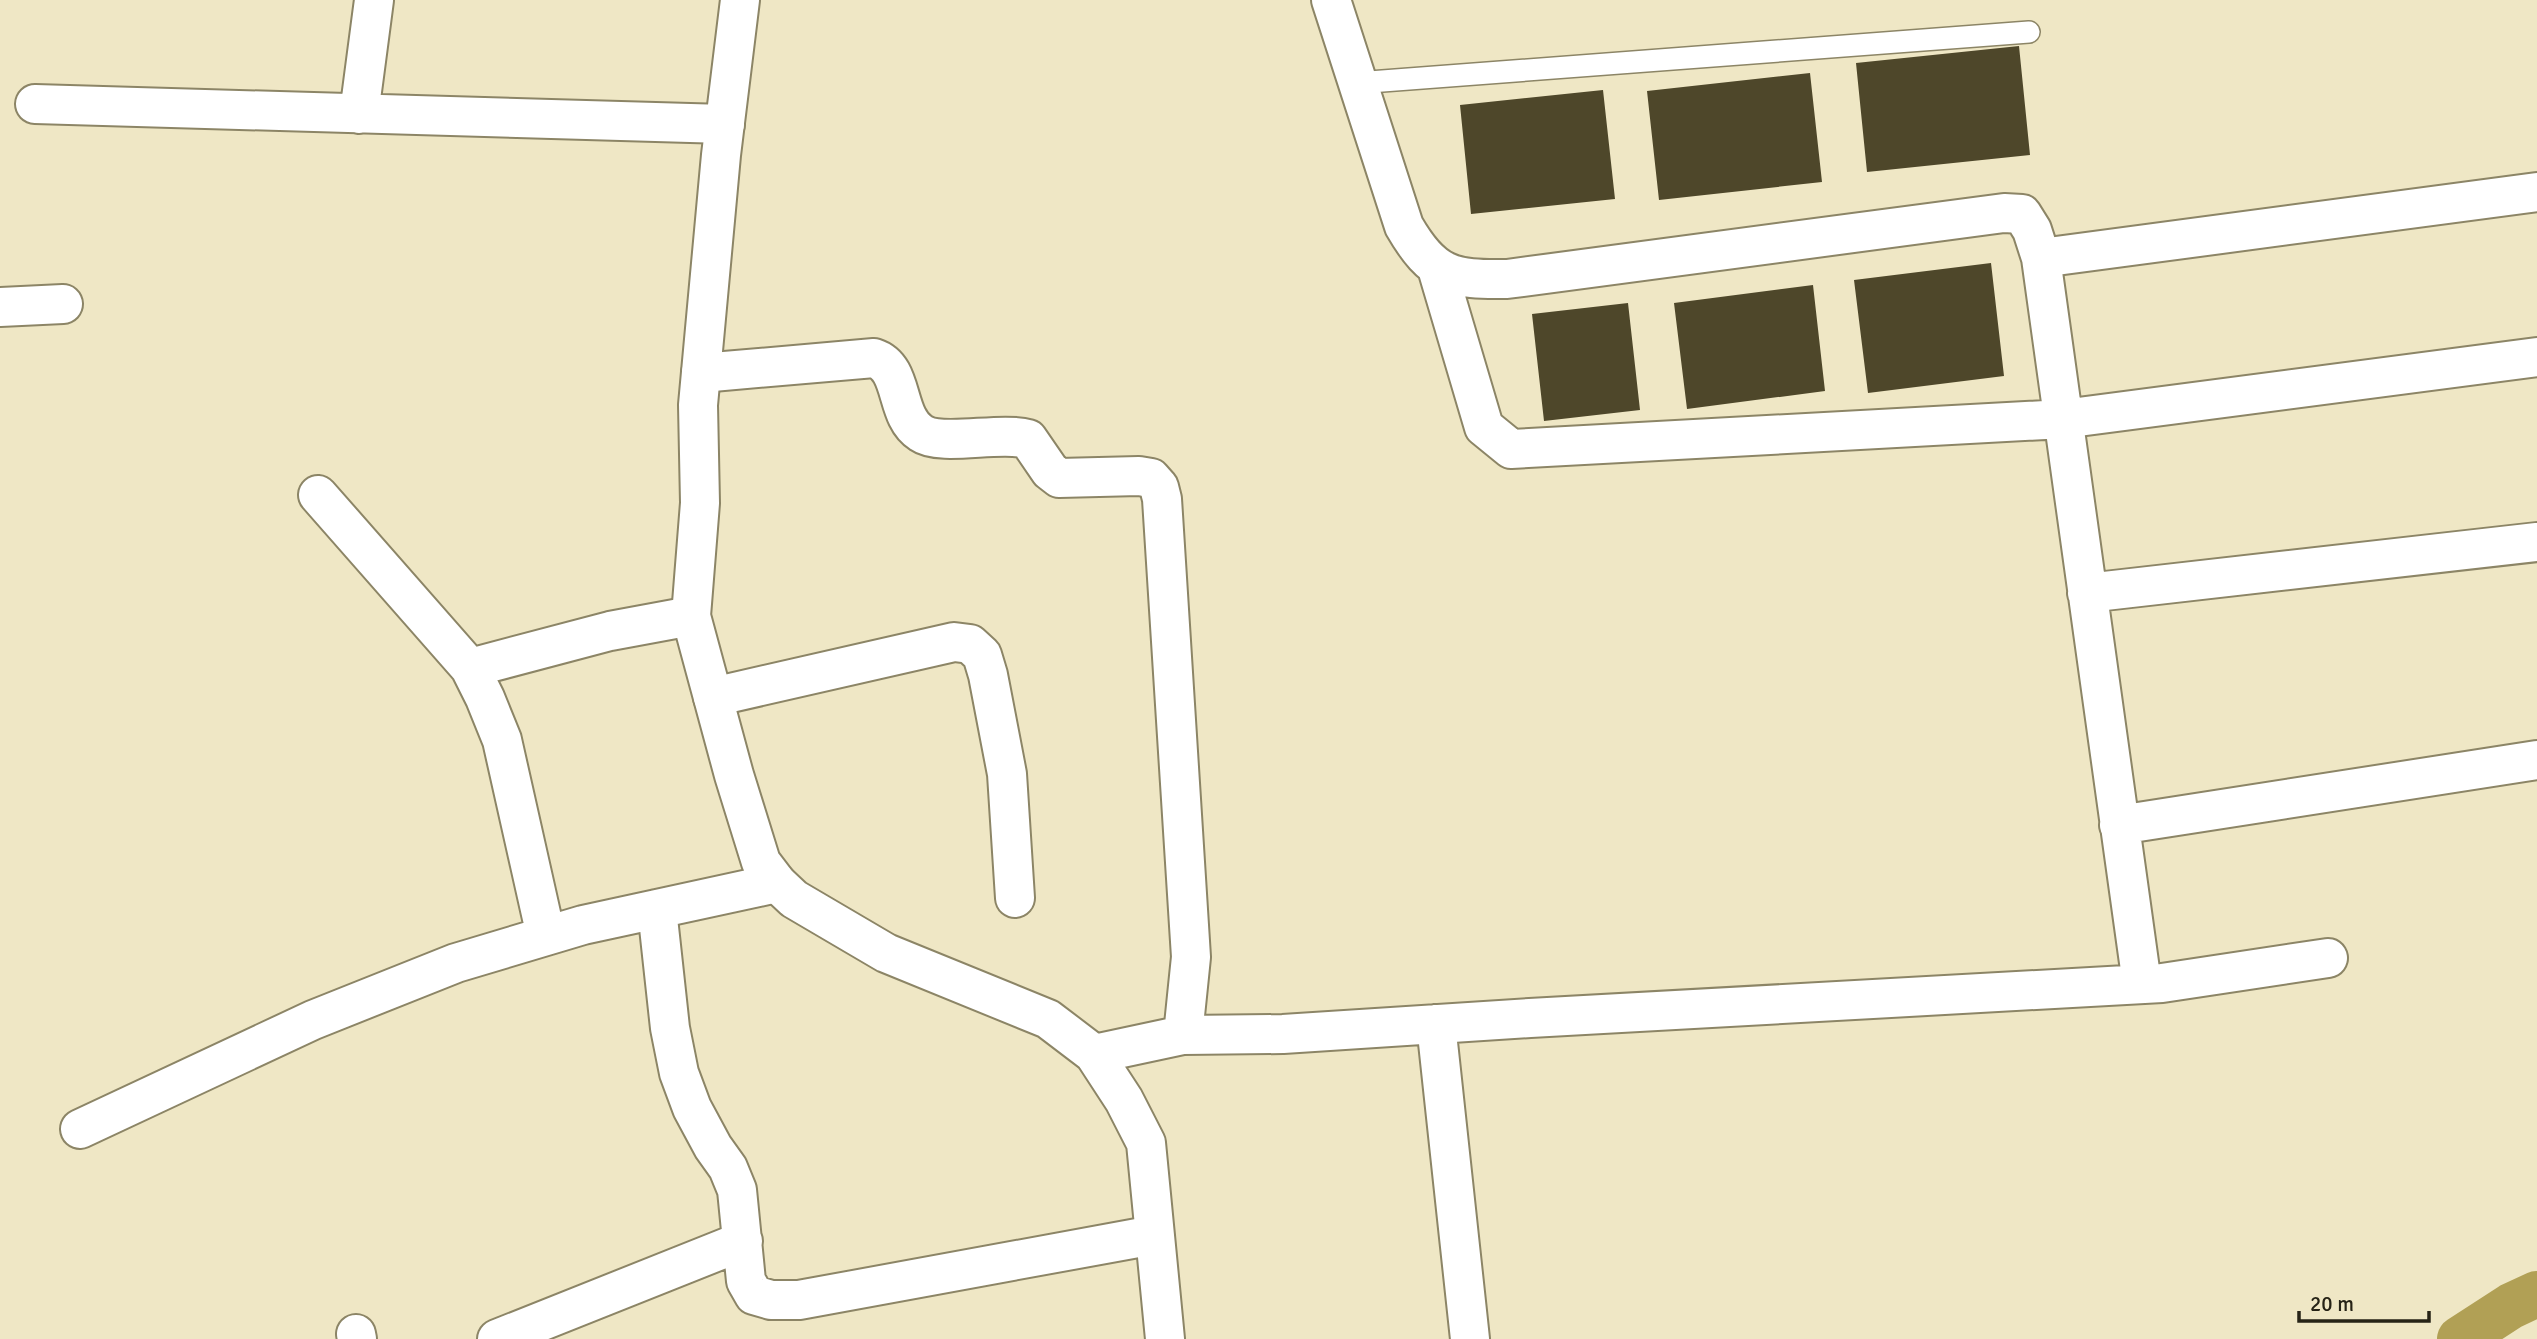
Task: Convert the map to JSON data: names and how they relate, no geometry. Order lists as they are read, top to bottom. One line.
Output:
{"scale_bar":"20 m"}
